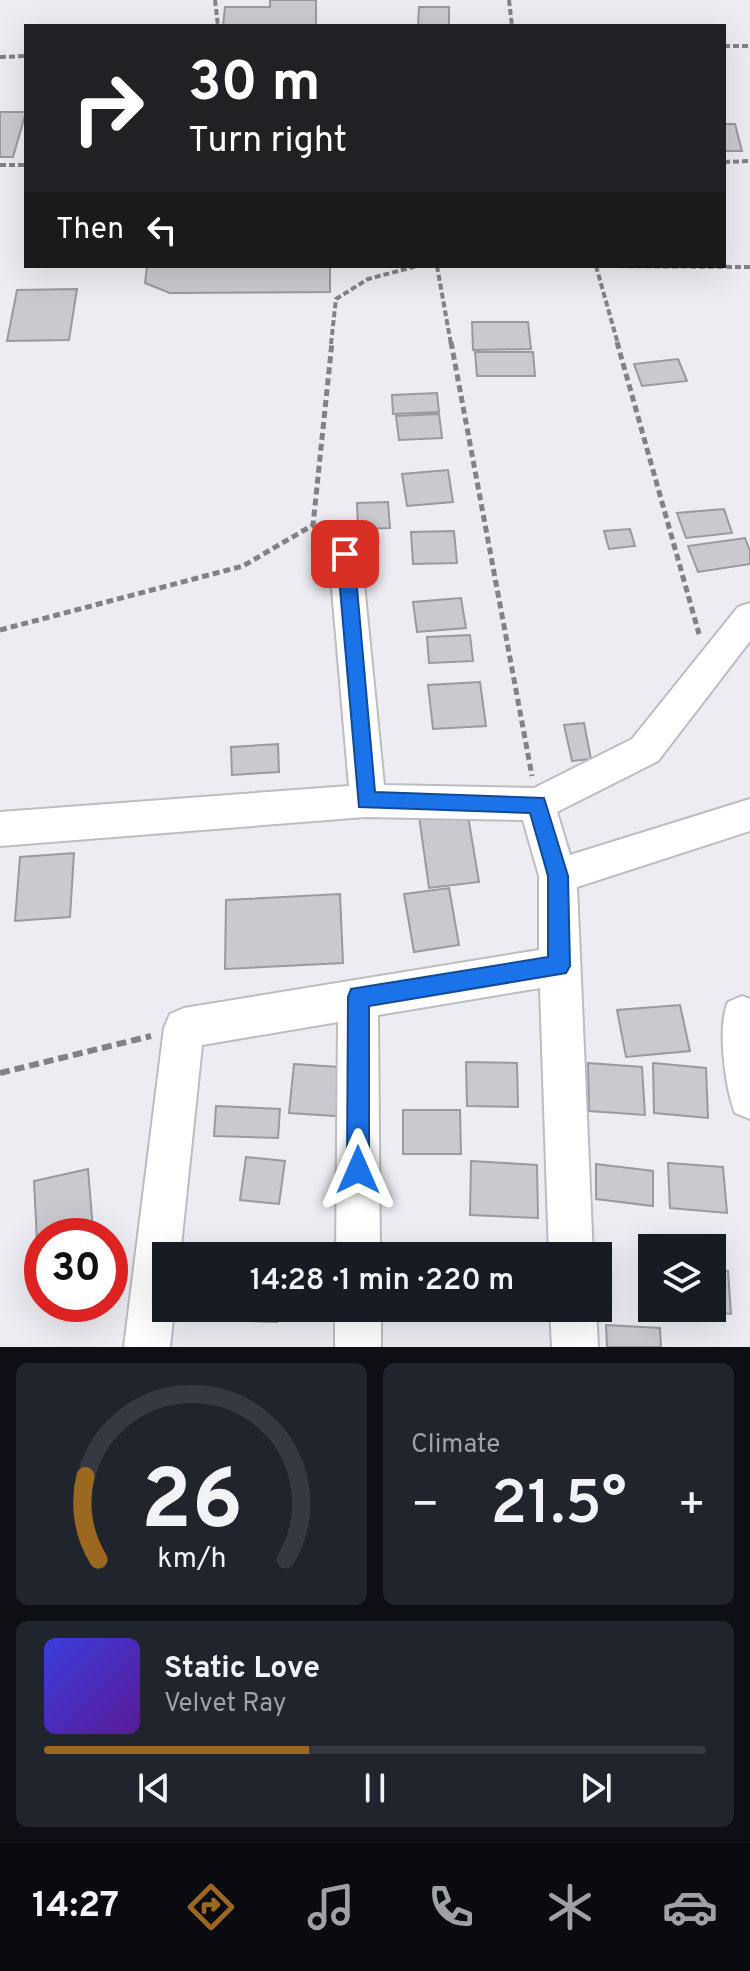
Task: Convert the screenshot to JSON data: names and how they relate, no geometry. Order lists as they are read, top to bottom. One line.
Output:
{"page":{"turn":["30 m","Turn right"],"then":"Then","limit":"30","trip":"14:28 · 1 min · 220 m","tile":"Climate","heat":["−","21.5°","+"],"song":["Static Love","Velvet Ray"],"tabs":"14:27","gauge":["26","km/h"]}}
